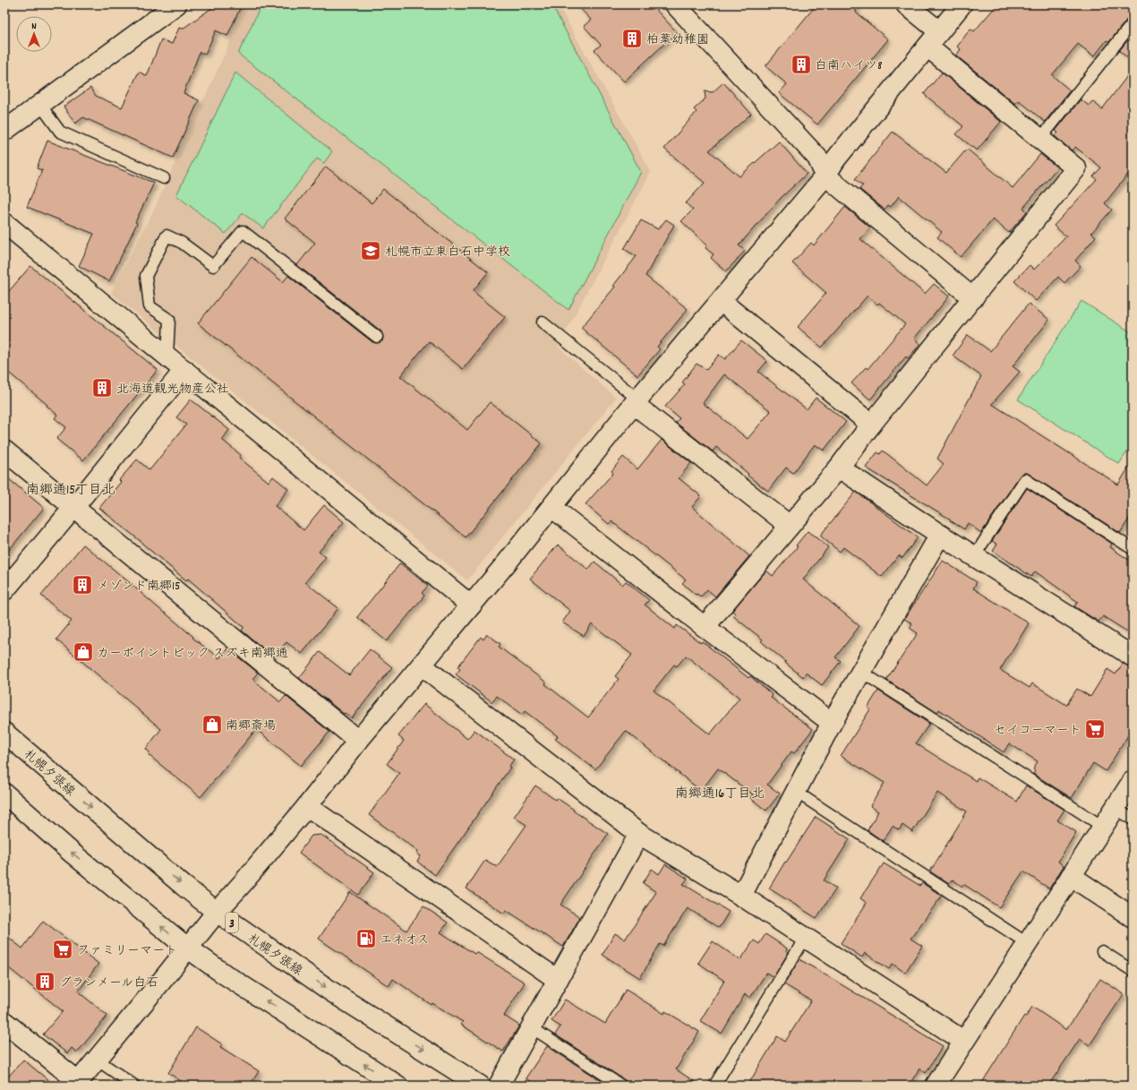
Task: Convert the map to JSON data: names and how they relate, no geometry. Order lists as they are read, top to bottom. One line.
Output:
{"streets":{"street":["札幌夕張線","3"]},"districts":["南郷通15丁目北","南郷通16丁目北"],"places":{"building":["柏葉幼稚園","白南ハイツ8","北海道観光物産公社","メゾンド南郷15","グランメール白石"],"school or university":["札幌市立東白石中学校"],"shop":["カーポイントビック スズキ南郷通","南郷斎場"],"supermarket":["セイコーマート","ファミリーマート"],"fuel station":["エネオス"]},"north":"top"}
